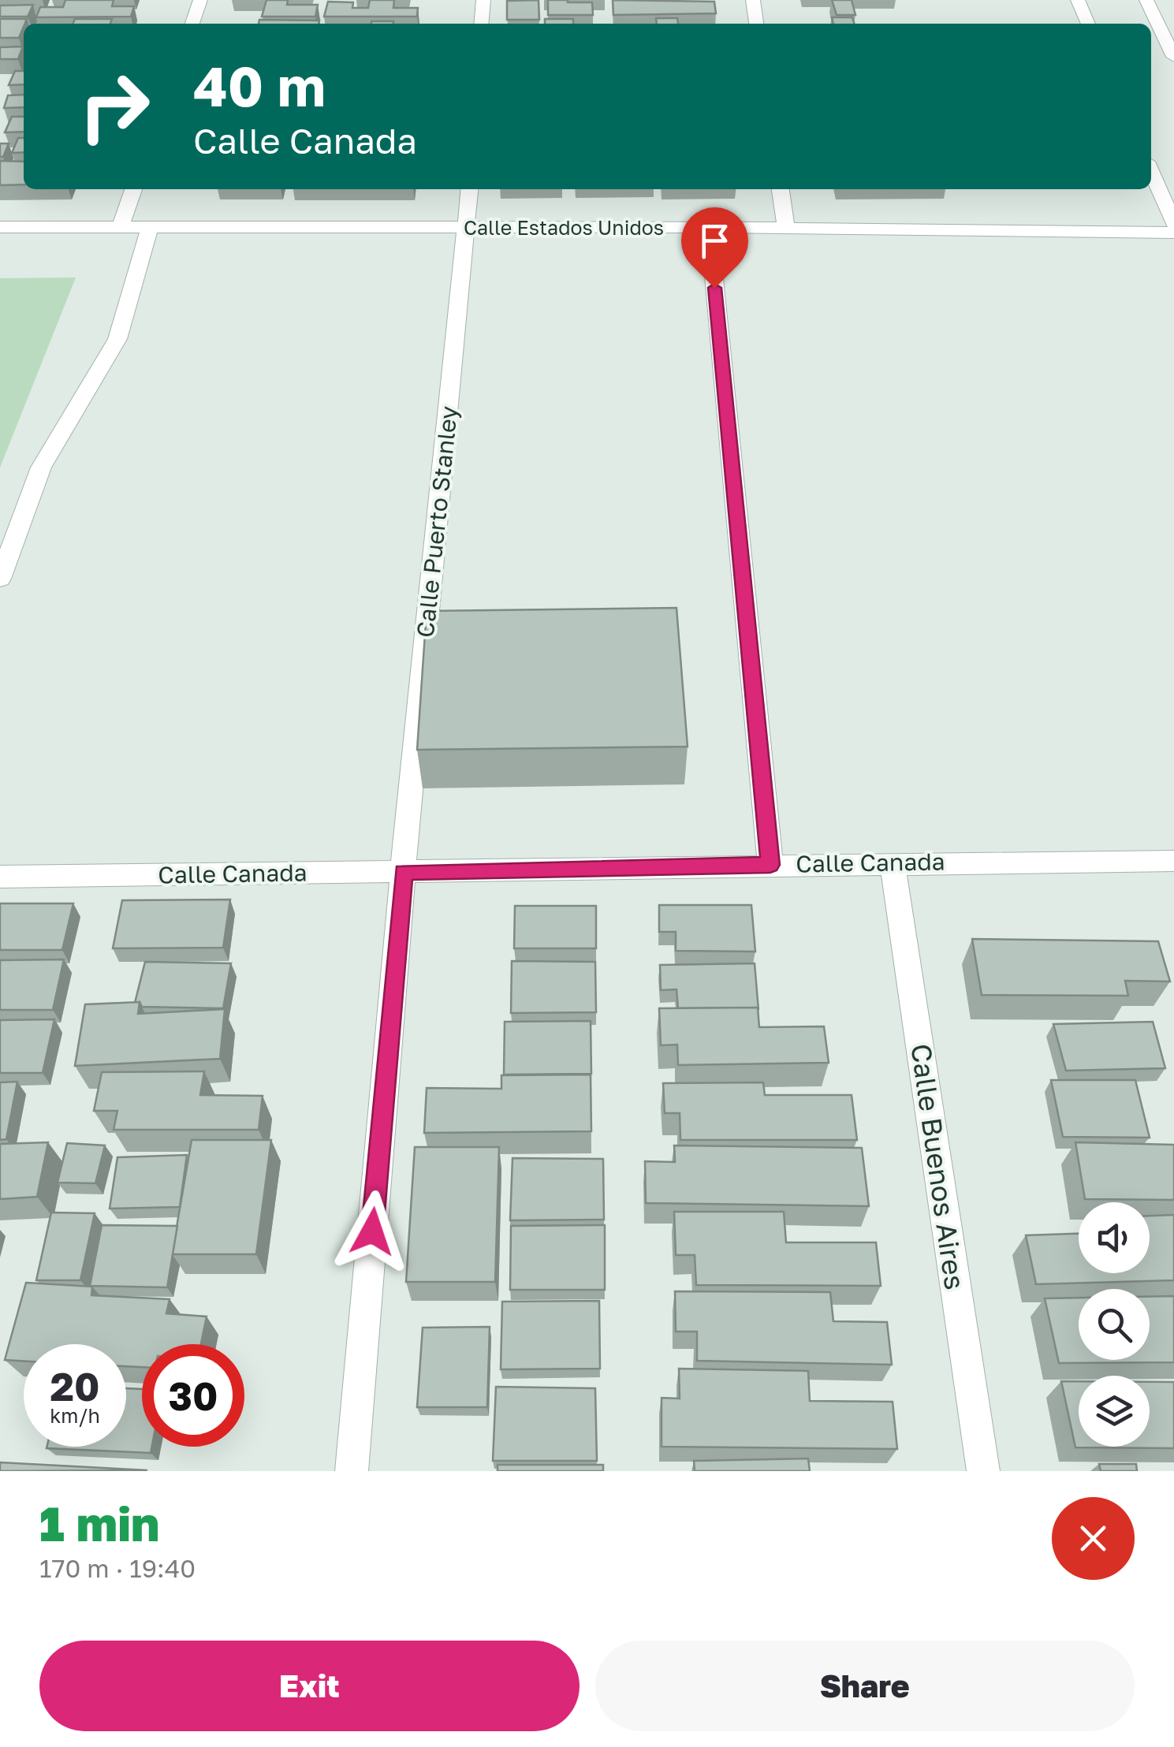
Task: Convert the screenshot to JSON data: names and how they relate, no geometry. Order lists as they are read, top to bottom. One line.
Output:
{"streets":{"street":["Calle Estados Unidos","Calle Puerto Stanley","Calle Canada","Calle Buenos Aires"]},"crossings":[["Calle Estados Unidos","Calle Puerto Stanley"],["Calle Puerto Stanley","Calle Canada"],["Calle Canada","Calle Buenos Aires"]],"page":{"turn":["40 m","Calle Canada"],"speed":"20 km/h","limit":"30","heading":["1 min","170 m · 19:40"],"buttons":["Exit","Share"]}}
